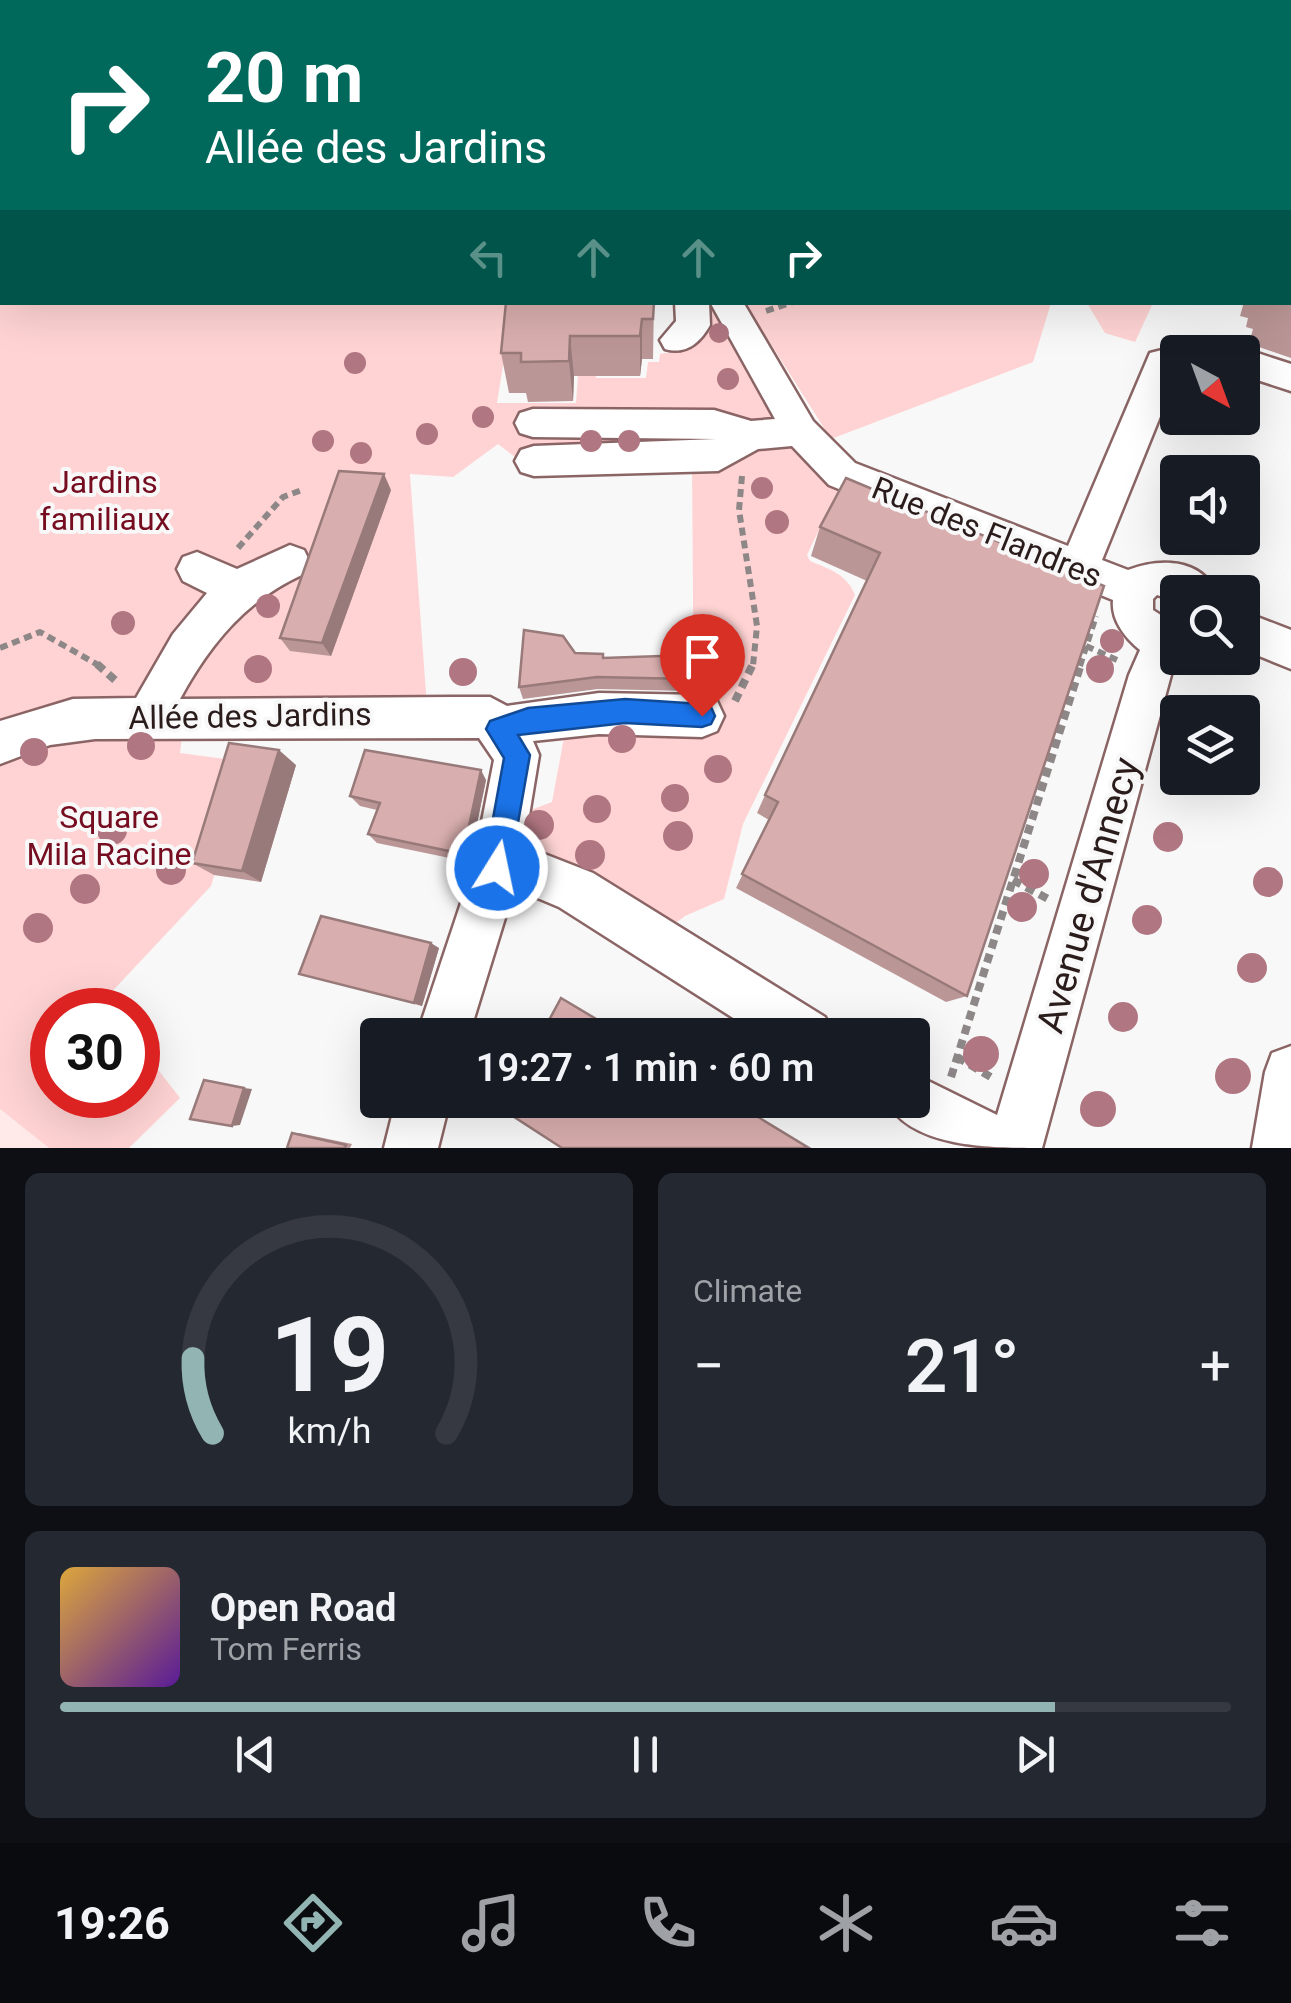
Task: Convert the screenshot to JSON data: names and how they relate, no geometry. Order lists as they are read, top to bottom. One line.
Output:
{"streets":{"street":["Rue des Flandres","Allée des Jardins","Avenue d'Annecy"]},"parks":["Jardins familiaux","Square Mila Racine"],"north":"bottom right","page":{"turn":["20 m","Allée des Jardins"],"limit":"30","trip":"19:27 · 1 min · 60 m","tile":"Climate","heat":["−","21°","+"],"song":["Open Road","Tom Ferris"],"tabs":"19:26","gauge":["19","km/h"]}}
